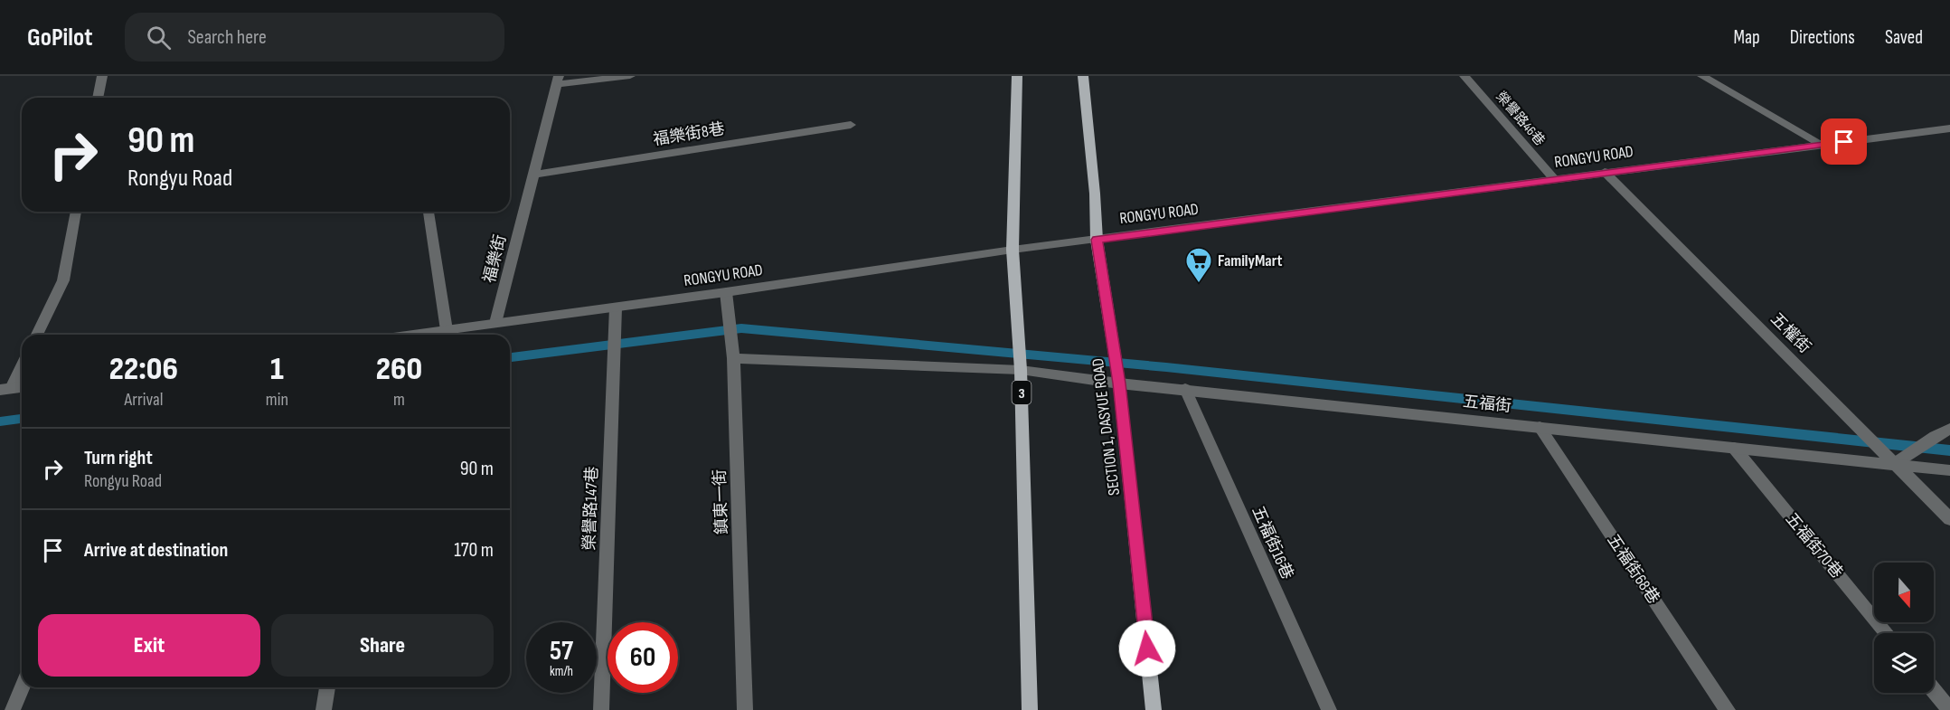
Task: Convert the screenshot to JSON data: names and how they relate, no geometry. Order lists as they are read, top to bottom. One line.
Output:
{"streets":{"main road":["3","SECTION 1, DASYUE ROAD"],"street":["榮譽路46巷","福樂街8巷","RONGYU ROAD","福樂街","五權街","五福街","鎮東一街","榮譽路147巷","五福街16巷","五福街70巷","五福街68巷"]},"crossings":[["榮譽路46巷","RONGYU ROAD"],["福樂街8巷","福樂街"],["RONGYU ROAD","福樂街"],["RONGYU ROAD","五權街"],["RONGYU ROAD","3"],["RONGYU ROAD","SECTION 1, DASYUE ROAD"],["RONGYU ROAD","鎮東一街"],["RONGYU ROAD","榮譽路147巷"],["五權街","五福街"],["3","五福街"],["五福街","SECTION 1, DASYUE ROAD"],["五福街","鎮東一街"],["五福街","五福街16巷"],["五福街","五福街70巷"],["五福街","五福街68巷"]],"places":{"supermarket":["FamilyMart"]},"north":"bottom","page":{"header":"GoPilot","search":"Search here","nav":["Map","Directions","Saved"],"turn":["90 m","Rongyu Road"],"eta":["22:06","Arrival","1","min","260","m"],"list":[{"name":"Turn right","note":"Rongyu Road","value":"90 m"},{"name":"Arrive at destination","value":"170 m"}],"buttons":["Exit","Share"],"speed":"57 km/h","limit":"60"}}
